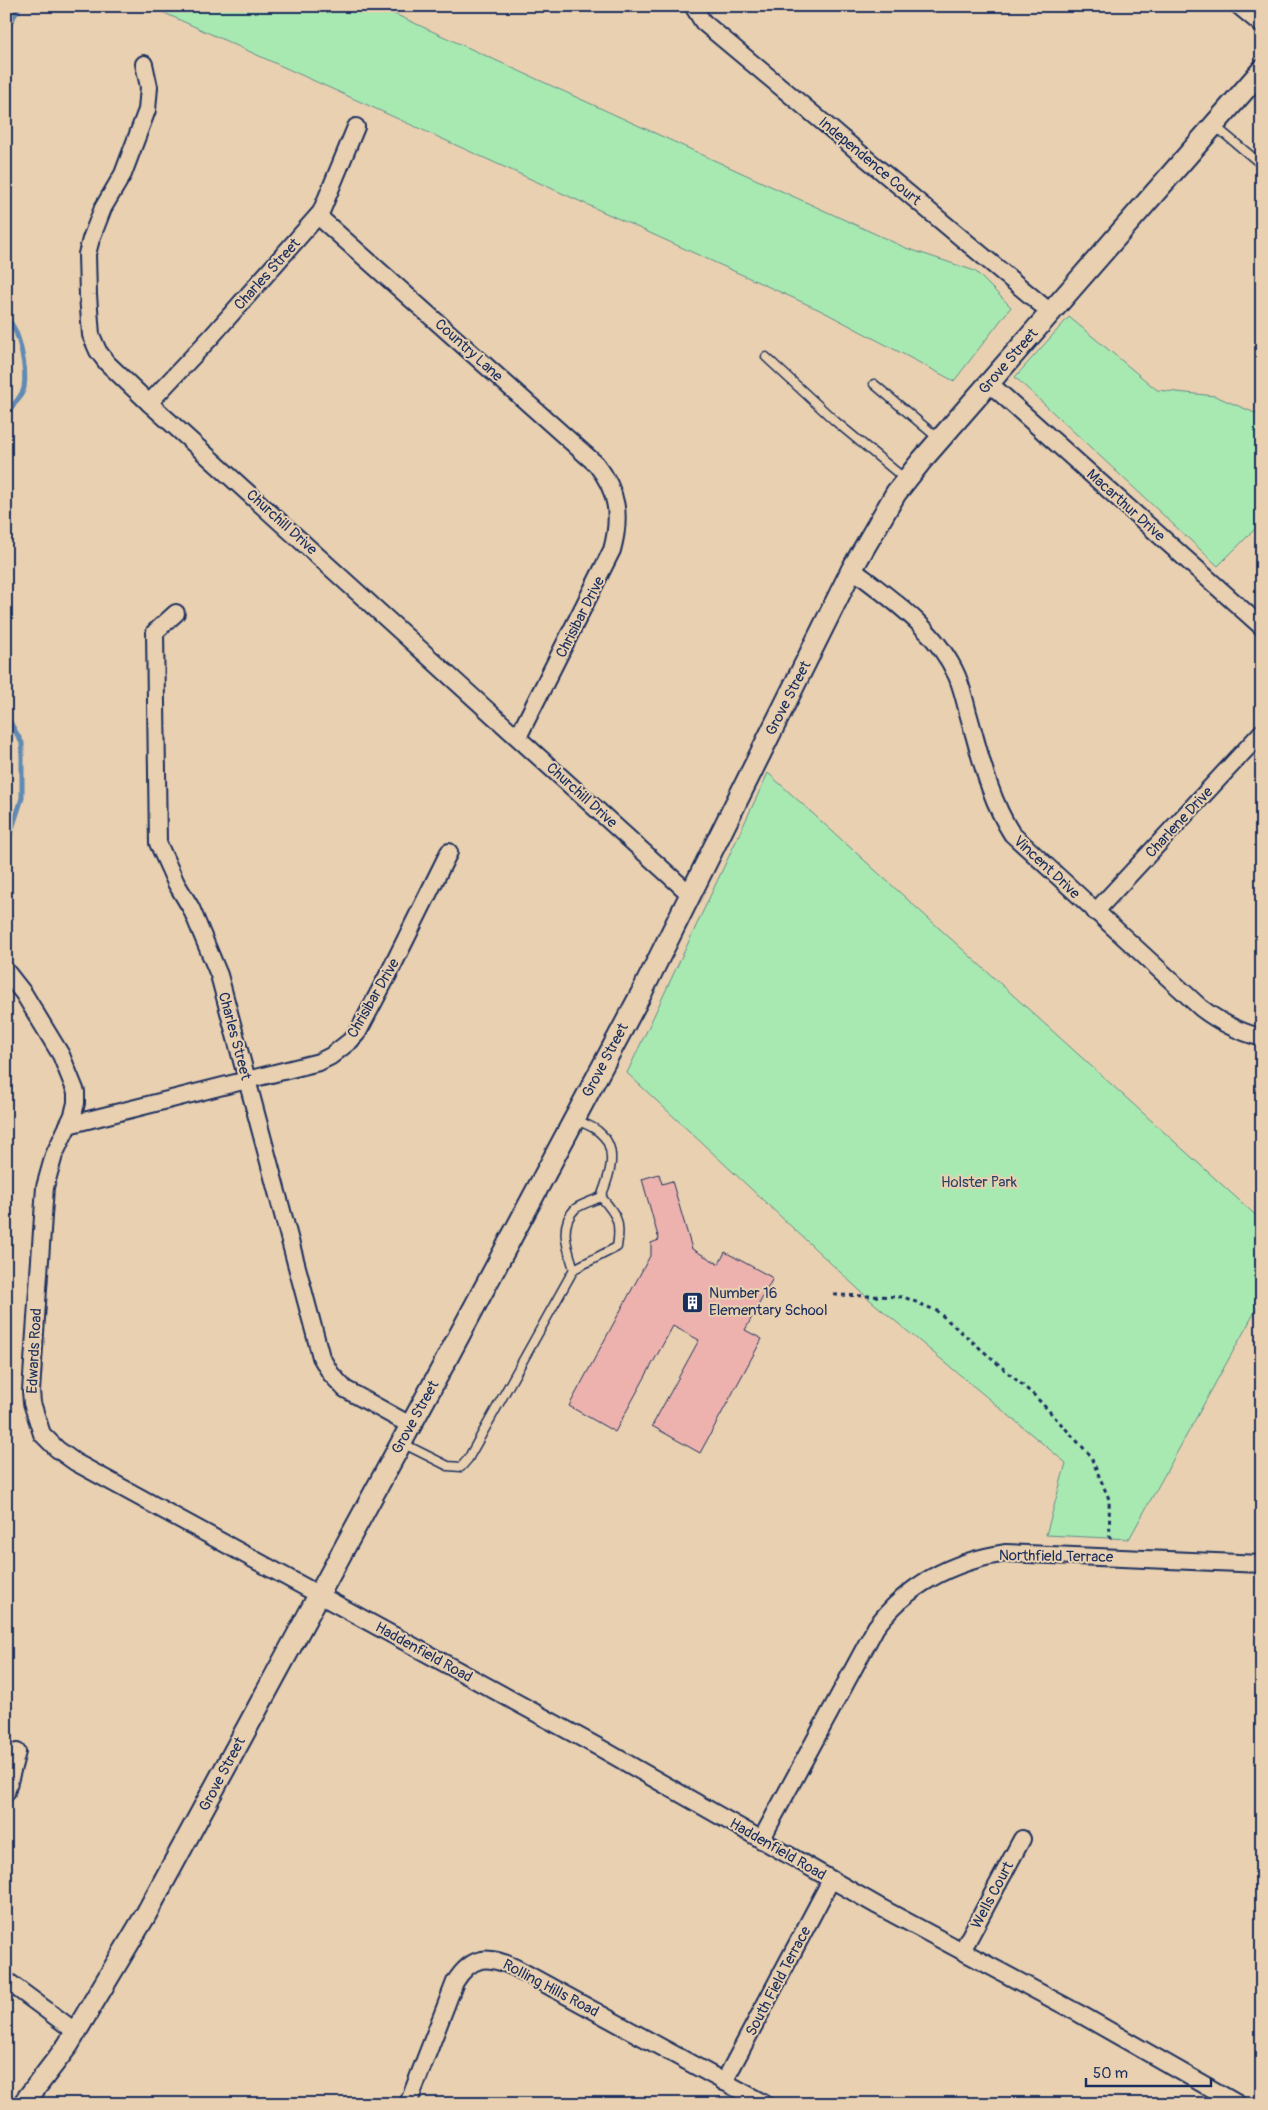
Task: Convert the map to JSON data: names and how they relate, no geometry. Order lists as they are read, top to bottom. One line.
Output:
{"streets":{"street":["Independence Court","Charles Street","Country Lane","Grove Street","Macarthur Drive","Churchill Drive","Chrisibar Drive","Charlene Drive","Vincent Drive","Edwards Road","Northfield Terrace","Haddenfield Road","Wells Court","South Field Terrace","Rolling Hills Road"]},"crossings":[["Independence Court","Grove Street"],["Charles Street","Country Lane"],["Charles Street","Grove Street"],["Charles Street","Churchill Drive"],["Charles Street","Chrisibar Drive"],["Country Lane","Chrisibar Drive"],["Grove Street","Macarthur Drive"],["Grove Street","Churchill Drive"],["Grove Street","Vincent Drive"],["Grove Street","Edwards Road"],["Grove Street","Haddenfield Road"],["Churchill Drive","Chrisibar Drive"],["Chrisibar Drive","Edwards Road"],["Charlene Drive","Vincent Drive"],["Edwards Road","Haddenfield Road"],["Northfield Terrace","Haddenfield Road"],["Haddenfield Road","Wells Court"],["Haddenfield Road","South Field Terrace"],["South Field Terrace","Rolling Hills Road"]],"parks":["Holster Park"],"places":{"building":["Number 16 Elementary School"]},"scale_bar":"50 m"}
